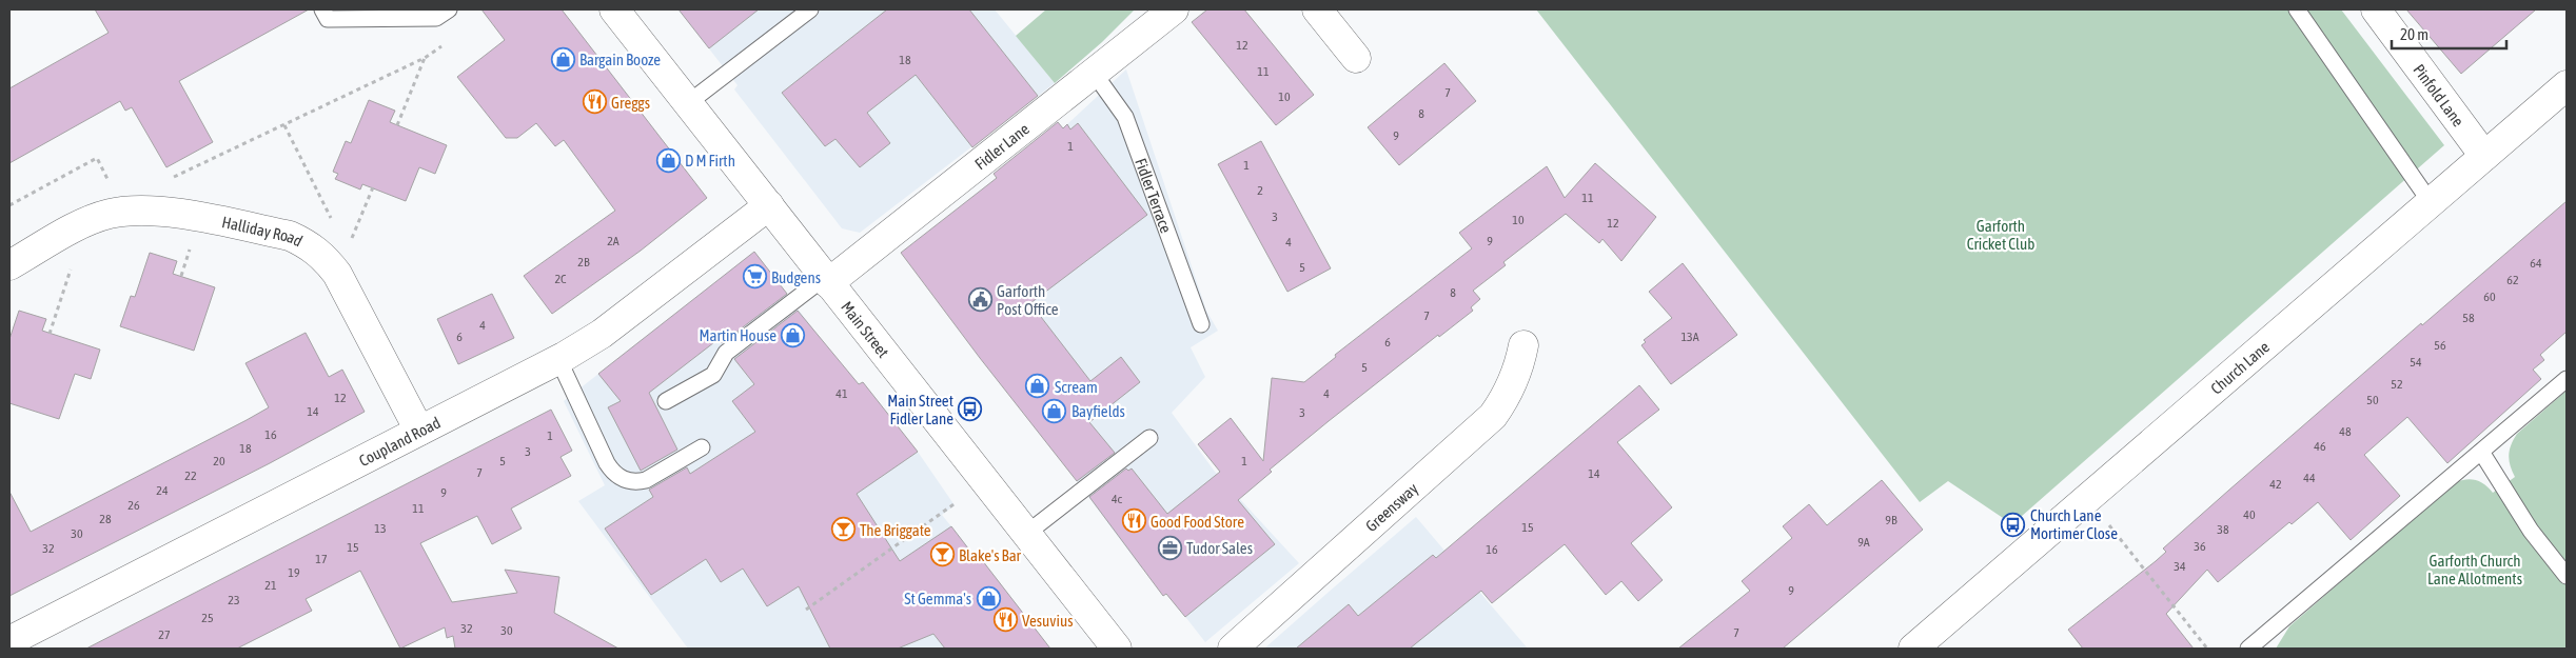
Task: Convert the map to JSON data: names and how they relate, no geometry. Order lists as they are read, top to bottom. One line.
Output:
{"streets":{"street":["Pinfold Lane","Fidler Lane","Halliday Road","Main Street","Church Lane","Coupland Road","Greensway"],"lane":["Fidler Terrace"]},"crossings":[["Pinfold Lane","Church Lane"],["Fidler Lane","Fidler Terrace"],["Fidler Lane","Main Street"],["Halliday Road","Coupland Road"],["Main Street","Coupland Road"]],"parks":["Garforth Cricket Club","Garforth Church Lane Allotments"],"places":{"shop":["Bargain Booze","D M Firth","Martin House","Scream","Bayfields","St Gemma's"],"restaurant":["Greggs","Good Food Store","Vesuvius"],"supermarket":["Budgens"],"public building":["Garforth Post Office"],"bus stop":["Main Street Fidler Lane","Church Lane Mortimer Close"],"bar":["The Briggate","Blake's Bar"],"office":["Tudor Sales"]},"house_numbers":["12","18","11","7","10","8","9","1","1","2","11","3","10","12","2A","9","4","2B","64","5","2C","62","8","60","7","58","4","6","13A","6","56","54","5","52","41","4","12","50","14","3","48","16","1","46","18","3","20","5","1","7","14","22","44","42","24","9","4c","26","11","40","28","9B","15","13","38","30","9A","36","15","32","16","17","34","19","21","9","23","25","32","30","7","27"],"scale_bar":"20 m"}
